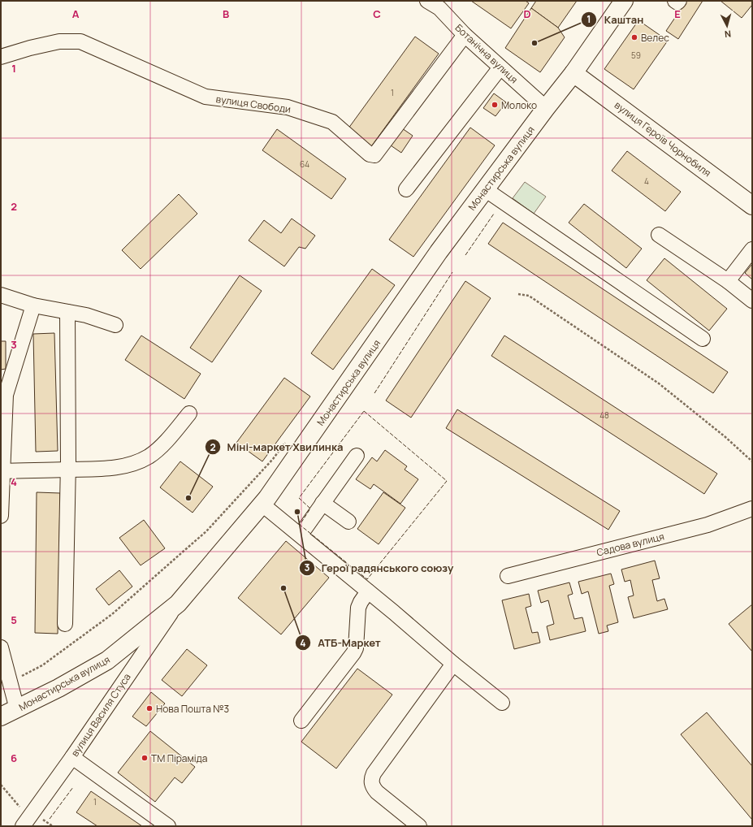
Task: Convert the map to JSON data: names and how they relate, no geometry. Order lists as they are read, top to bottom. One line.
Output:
{"streets":{"main road":["вулиця Героїв Чорнобиля","Монастирська вулиця"],"street":["Ботанічна вулиця","вулиця Свободи","Садова вулиця","вулиця Василя Стуса"]},"crossings":[["Ботанічна вулиця","вулиця Свободи"],["Ботанічна вулиця","Монастирська вулиця"],["вулиця Героїв Чорнобиля","Монастирська вулиця"],["Монастирська вулиця","вулиця Василя Стуса"]],"places":["Велес","Каштан","Молоко","Міні-маркет Хвилинка","Герої радянського союзу","АТБ-Маркет","Нова Пошта №3","ТМ Піраміда"],"house_numbers":["59","1","64","4","48","1"],"north":"bottom","grid":{"columns":["A","B","C","D","E"],"rows":["1","2","3","4","5","6"]}}
